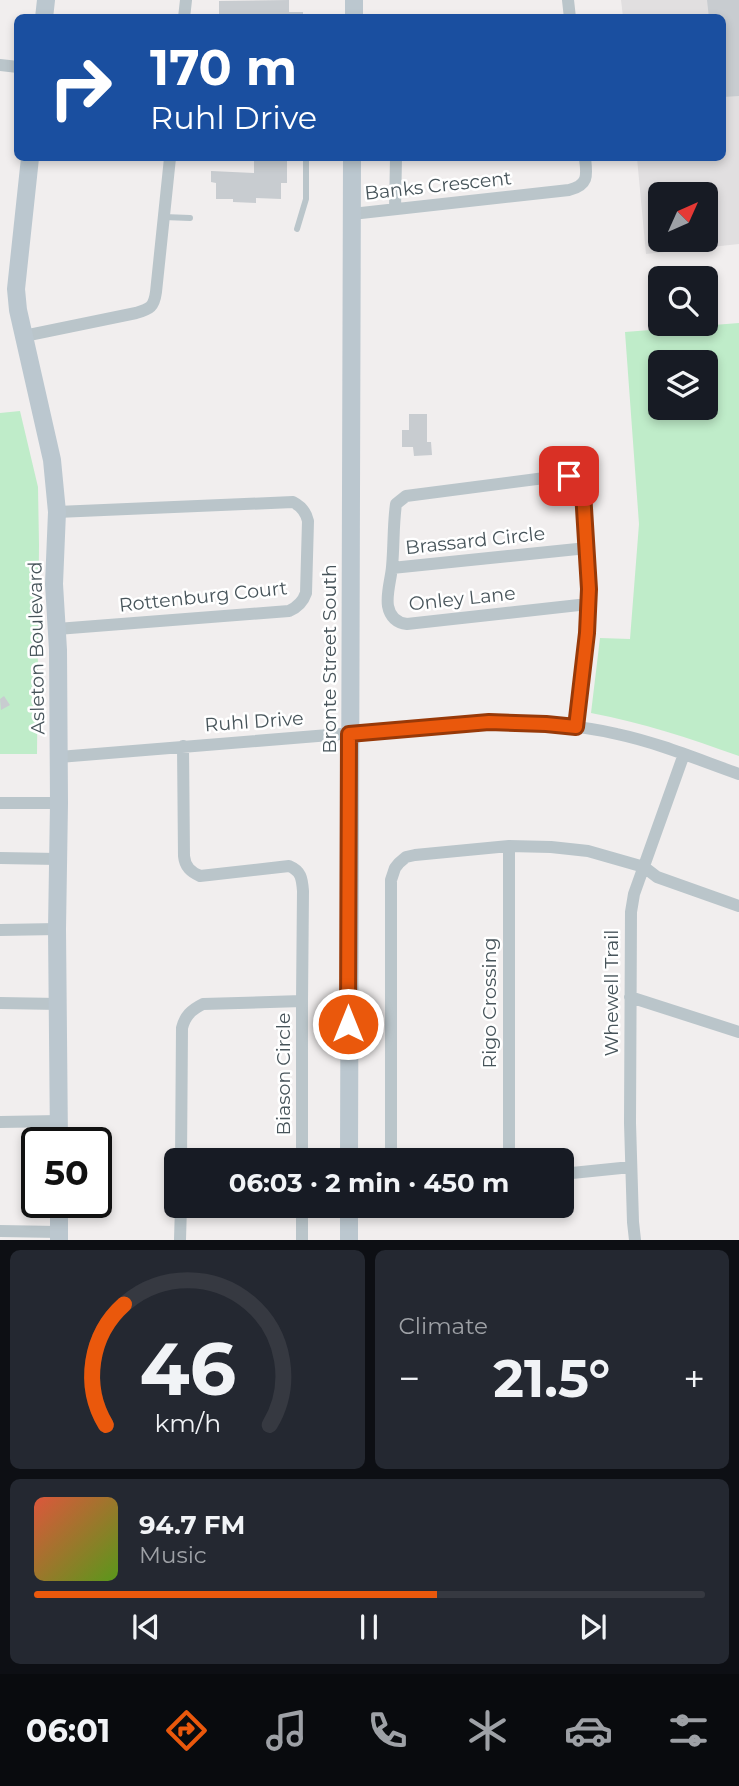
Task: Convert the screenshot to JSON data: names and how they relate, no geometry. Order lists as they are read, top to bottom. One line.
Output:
{"streets":{"main road":["Asleton Boulevard","Bronte Street South"],"street":["Banks Crescent","Brassard Circle","Rottenburg Court","Onley Lane","Ruhl Drive","Whewell Trail","Rigo Crossing","Biason Circle"]},"crossings":[["Banks Crescent","Bronte Street South"],["Brassard Circle","Onley Lane"],["Brassard Circle","Ruhl Drive"],["Rottenburg Court","Asleton Boulevard"],["Asleton Boulevard","Ruhl Drive"],["Bronte Street South","Ruhl Drive"],["Ruhl Drive","Whewell Trail"]],"north":"top right","page":{"turn":["170 m","Ruhl Drive"],"limit":"50","trip":"06:03 · 2 min · 450 m","tile":"Climate","heat":["−","21.5°","+"],"song":["94.7 FM","Music"],"tabs":"06:01","gauge":["46","km/h"]}}
